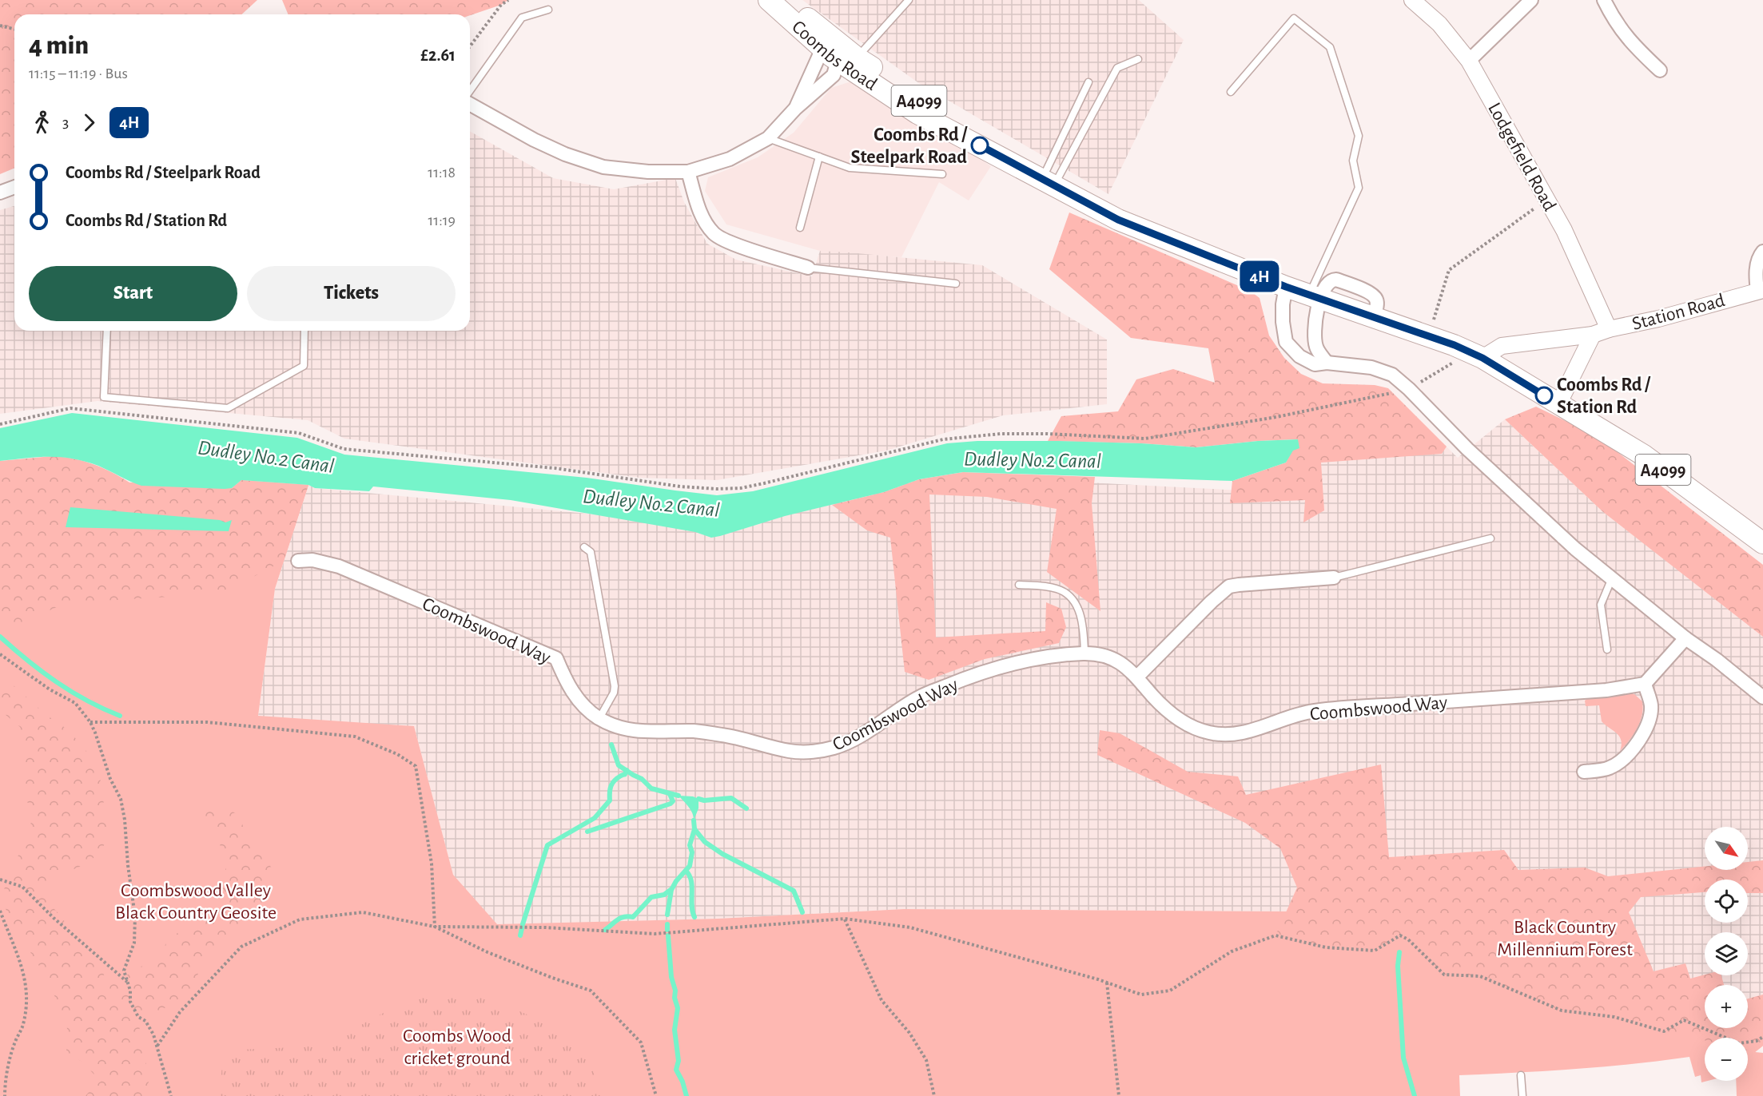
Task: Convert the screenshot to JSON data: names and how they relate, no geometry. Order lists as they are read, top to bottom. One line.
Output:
{"streets":{"main road":["Coombs Road","A4099"],"street":["Lodgefield Road","Station Road","Coombswood Way"]},"crossings":[["Coombs Road","A4099"],["Lodgefield Road","Station Road"]],"water":["Dudley No.2 Canal"],"parks":["Coombswood Valley Black Country Geosite","Black Country Millennium Forest","Coombs Wood cricket ground"],"places":["Coombs Rd / Steelpark Road","Coombs Rd / Station Rd"],"lines":["bus line 4H"],"north":"bottom right","page":{"on_map":"4H","heading":["4 min","11:15 – 11:19 · Bus","£2.61"],"legs":["3","4H"],"list":[{"name":"Coombs Rd / Steelpark Road","value":"11:18"},{"name":"Coombs Rd / Station Rd","value":"11:19"}],"buttons":["Start","Tickets"],"map_buttons":["+","−"]}}
